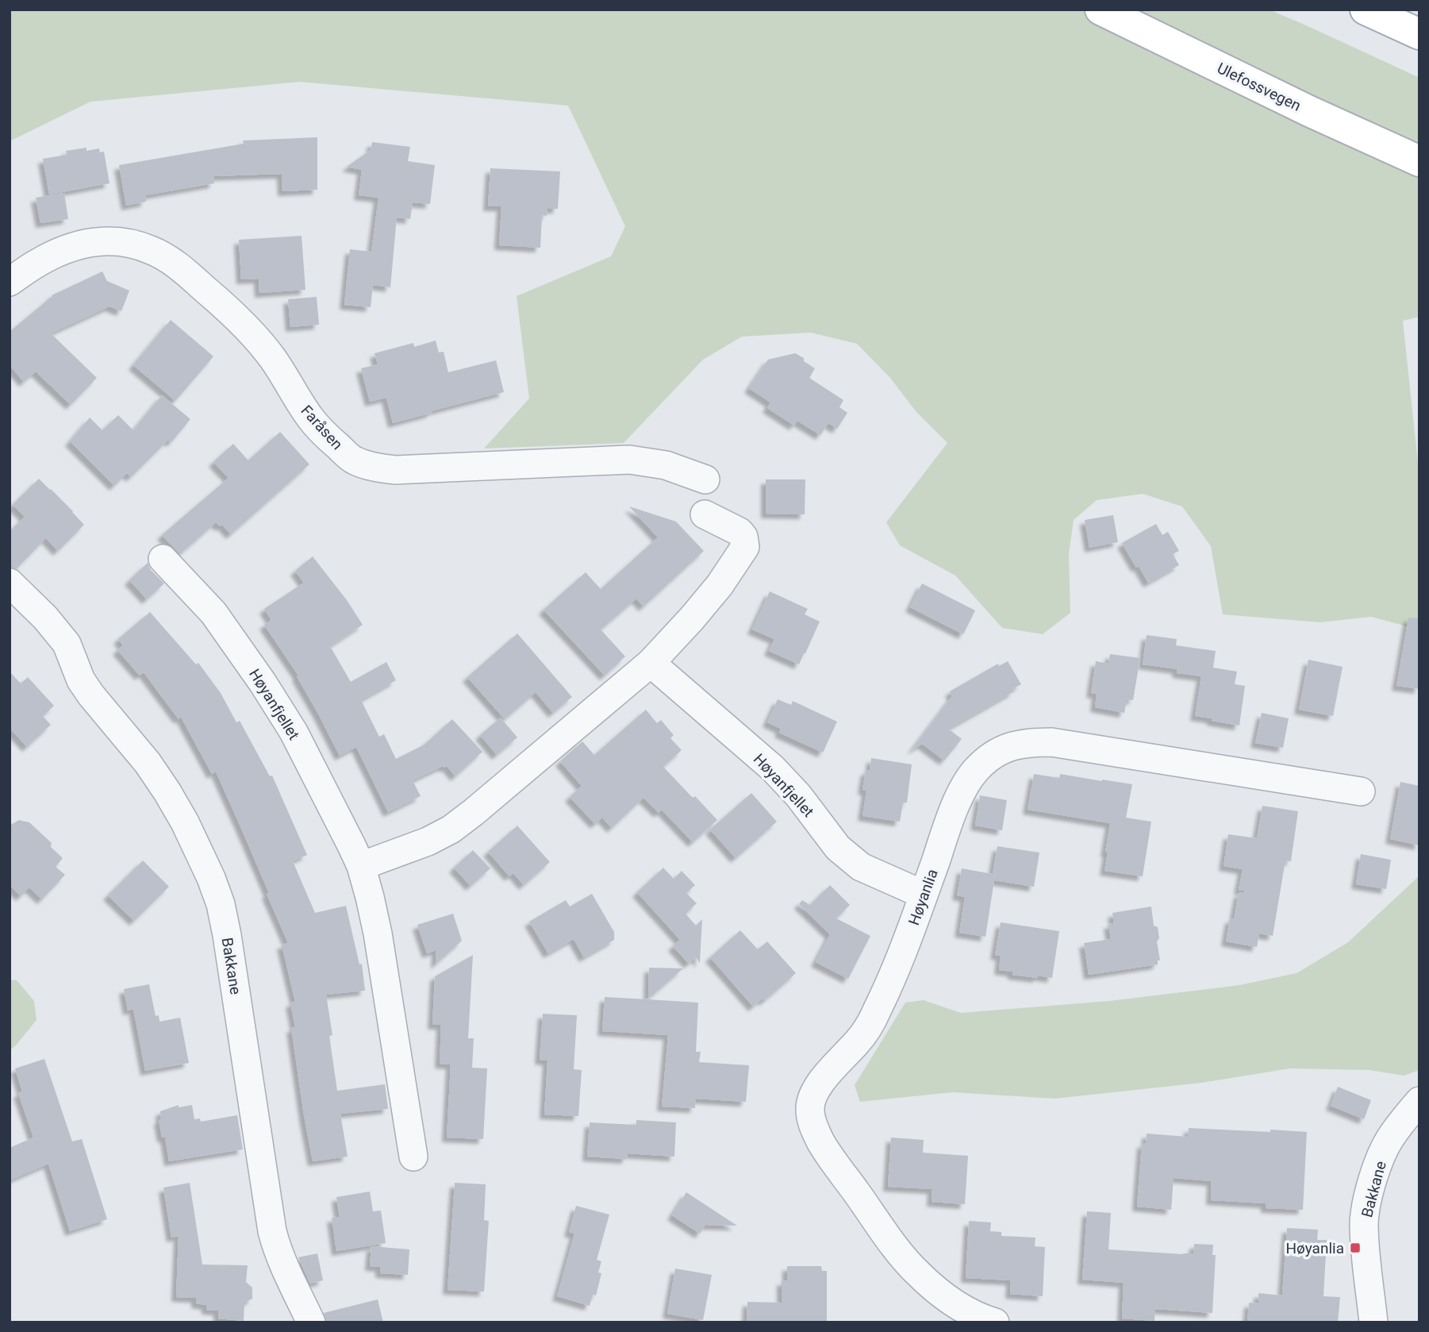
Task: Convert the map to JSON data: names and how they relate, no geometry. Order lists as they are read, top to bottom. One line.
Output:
{"streets":{"street":["Ulefossvegen","Faråsen","Høyanfjellet","Høyanlia","Bakkane"]},"crossings":[["Høyanfjellet","Høyanlia"]],"places":{"transit":["Høyanlia"]}}
